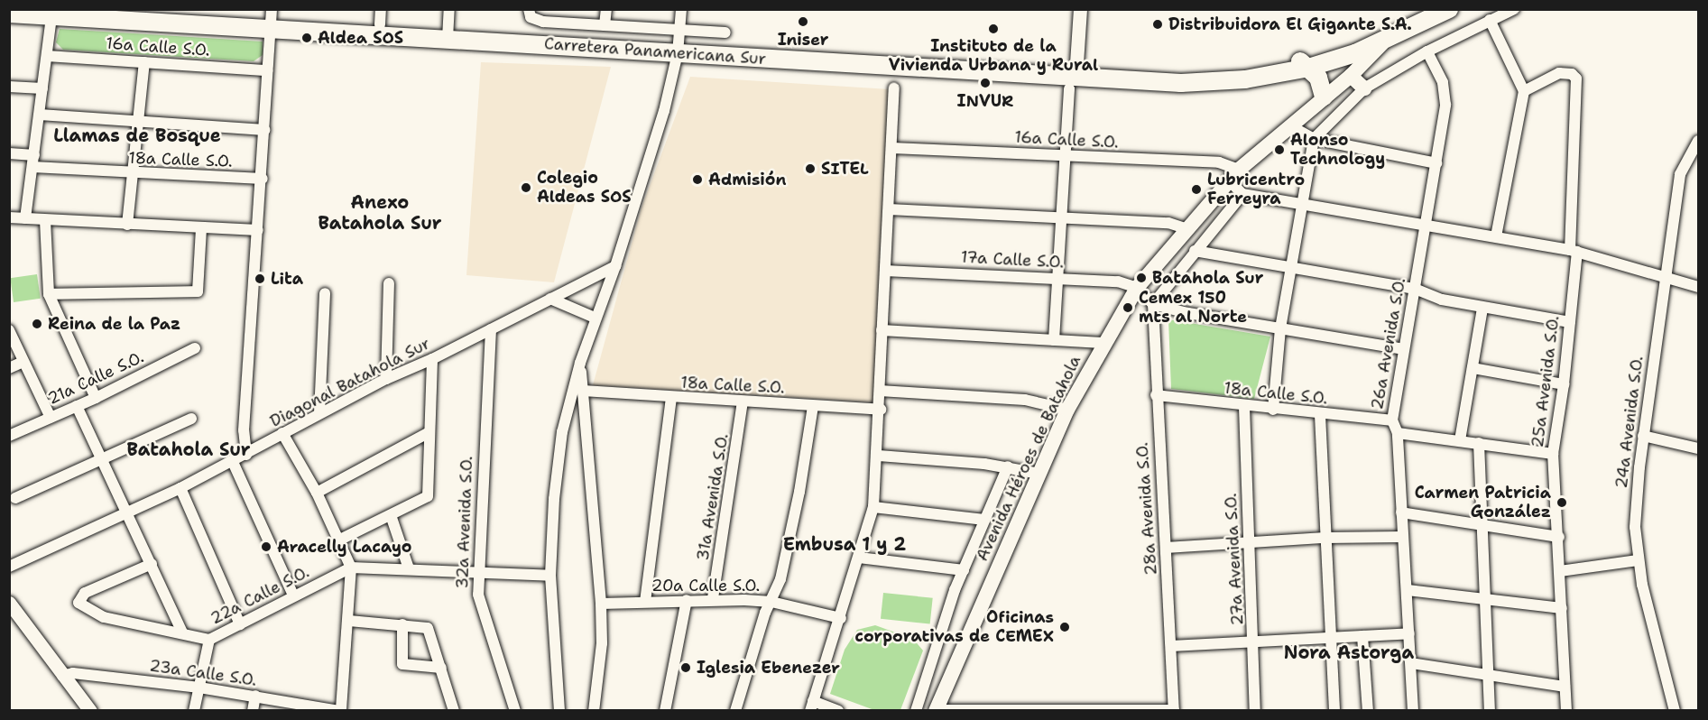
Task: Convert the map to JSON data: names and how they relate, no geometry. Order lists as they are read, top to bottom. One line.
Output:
{"streets":{"highway":["Carretera Panamericana Sur"],"main road":["Avenida Héroes de Batahola"],"street":["16a Calle S.O.","18a Calle S.O.","17a Calle S.O.","26a Avenida S.O.","21a Calle S.O.","25a Avenida S.O.","Diagonal Batahola Sur","24a Avenida S.O.","31a Avenida S.O.","28a Avenida S.O.","32a Avenida S.O.","27a Avenida S.O.","20a Calle S.O.","22a Calle S.O.","23a Calle S.O."]},"crossings":[["16a Calle S.O.","Avenida Héroes de Batahola"],["Carretera Panamericana Sur","Avenida Héroes de Batahola"],["18a Calle S.O.","26a Avenida S.O."],["18a Calle S.O.","31a Avenida S.O."],["18a Calle S.O.","28a Avenida S.O."],["18a Calle S.O.","27a Avenida S.O."],["17a Calle S.O.","Avenida Héroes de Batahola"],["Diagonal Batahola Sur","32a Avenida S.O."],["31a Avenida S.O.","20a Calle S.O."],["32a Avenida S.O.","22a Calle S.O."]],"districts":["Llamas de Bosque","Anexo Batahola Sur","Batahola Sur","Embusa 1 y 2","Nora Astorga"],"places":["Iniser","Distribuidora El Gigante S.A.","Instituto de la Vivienda Urbana y Rural","Aldea SOS","INVUR","Alonso Technology","SITEL","Admisión","Colegio Aldeas SOS","Lubricentro Ferreyra","Batahola Sur","Lita","Cemex 150 mts al Norte","Reina de la Paz","Carmen Patricia González","Aracelly Lacayo","Oficinas corporativas de CEMEX","Iglesia Ebenezer"]}
